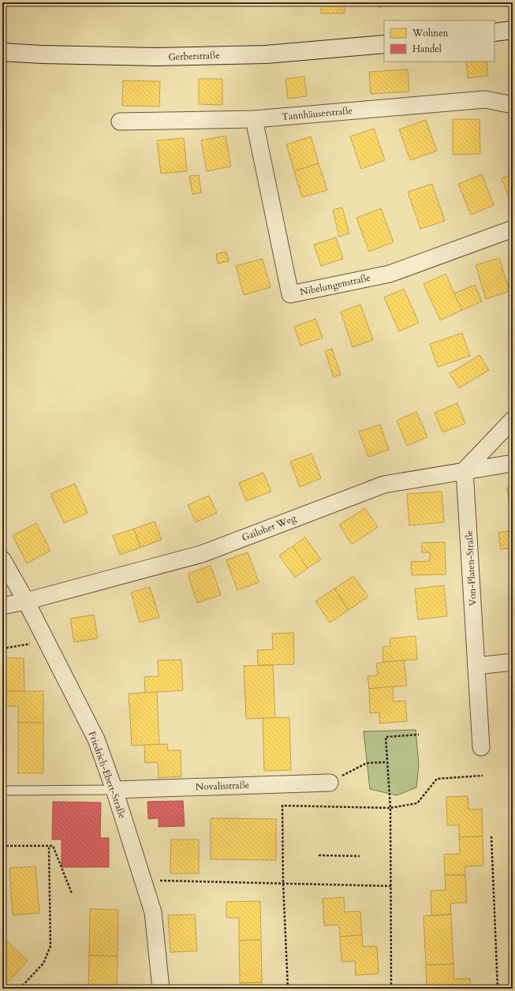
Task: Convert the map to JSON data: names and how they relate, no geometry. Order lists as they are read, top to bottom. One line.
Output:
{"streets":{"street":["Gerberstraße","Tannhäuserstraße","Nibelungenstraße","Gailoher Weg","Von-Platen-Straße","Friedrich-Ebert-Straße","Novalisstraße"]},"crossings":[["Tannhäuserstraße","Nibelungenstraße"],["Gailoher Weg","Von-Platen-Straße"],["Gailoher Weg","Friedrich-Ebert-Straße"],["Friedrich-Ebert-Straße","Novalisstraße"]],"legend":["Wohnen","Handel"]}
